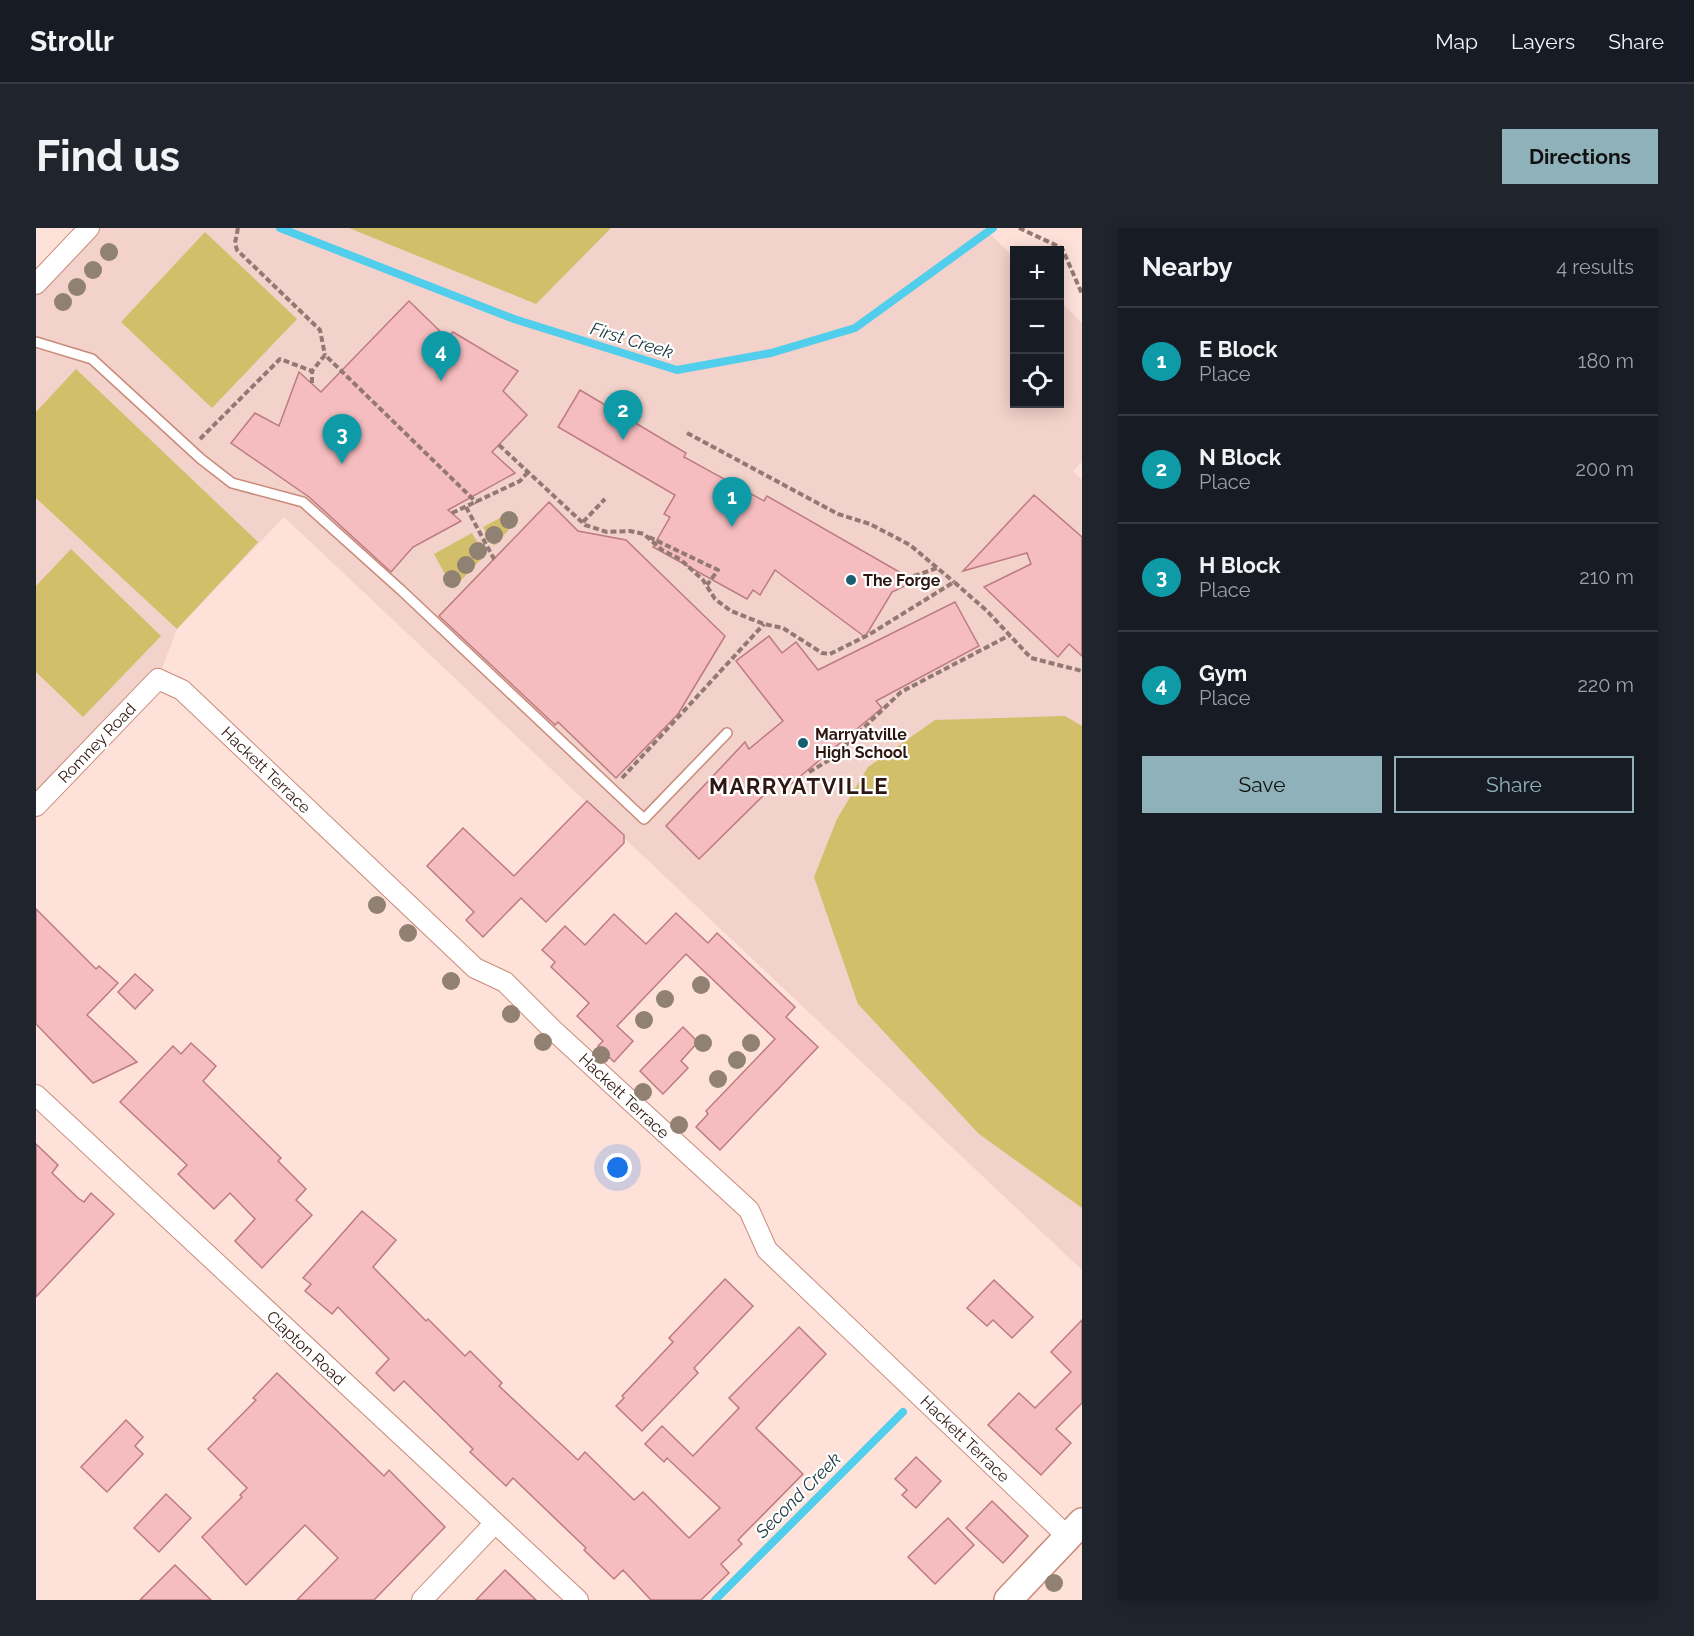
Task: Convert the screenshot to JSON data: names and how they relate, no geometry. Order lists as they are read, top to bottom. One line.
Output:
{"streets":{"street":["Romney Road","Hackett Terrace","Clapton Road"]},"crossings":[["Romney Road","Hackett Terrace"]],"districts":["MARRYATVILLE"],"water":["First Creek","Second Creek"],"places":["The Forge","Marryatville High School"],"page":{"header":"Strollr","nav":["Map","Layers","Share"],"buttons":["Directions",["Save","Share"]],"title":"Find us","heading":["Nearby","4 results"],"map_buttons":["+","−"],"list":[{"mark":"1","name":"E Block","note":"Place","value":"180 m"},{"mark":"2","name":"N Block","note":"Place","value":"200 m"},{"mark":"3","name":"H Block","note":"Place","value":"210 m"},{"mark":"4","name":"Gym","note":"Place","value":"220 m"}],"pins":["4","2","3","1"]}}
